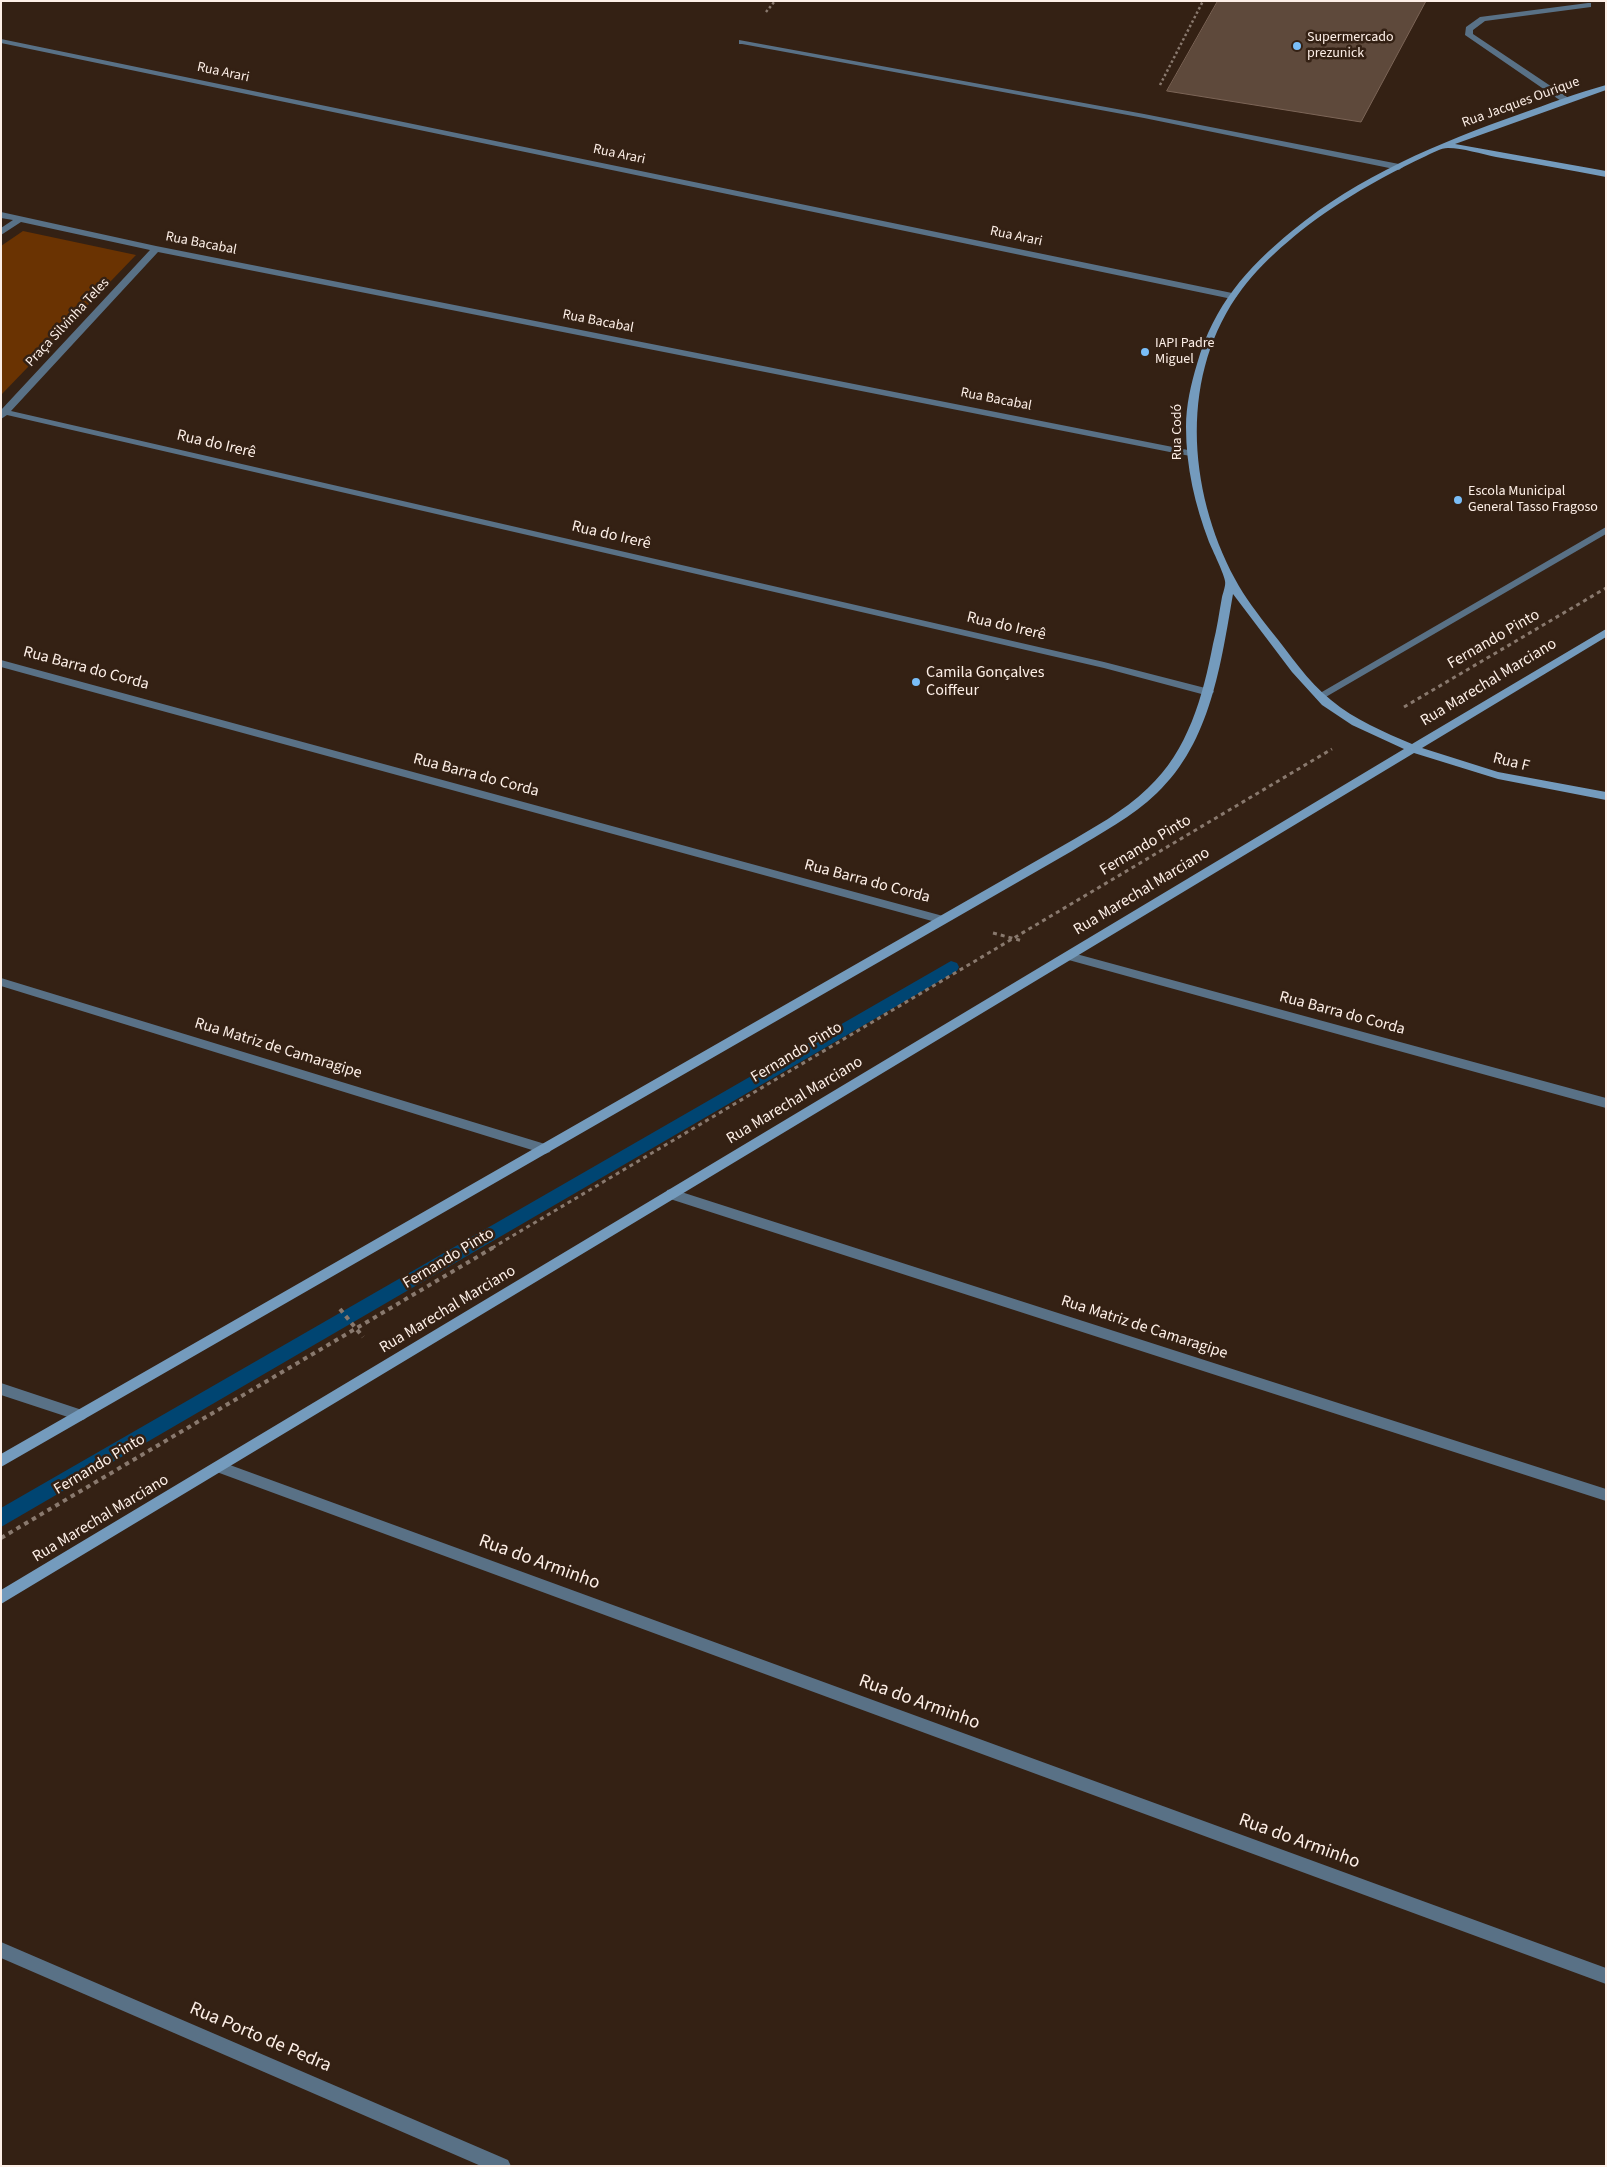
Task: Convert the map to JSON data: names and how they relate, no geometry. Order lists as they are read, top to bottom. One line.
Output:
{"streets":{"main road":["Rua Jacques Ourique","Rua Codó","Rua Marechal Marciano","Rua F"],"street":["Rua Arari","Rua Bacabal","Praça Silvinha Teles","Rua do Irerê","Rua Barra do Corda","Rua Matriz de Camaragipe","Rua do Arminho","Rua Porto de Pedra"],"path":["Fernando Pinto"]},"crossings":[["Rua Arari","Rua Codó"],["Rua Jacques Ourique","Rua Codó"],["Rua Bacabal","Praça Silvinha Teles"],["Rua Bacabal","Rua Codó"],["Praça Silvinha Teles","Rua do Irerê"],["Rua Codó","Fernando Pinto"],["Rua Codó","Rua Marechal Marciano"],["Rua Codó","Rua F"],["Rua Barra do Corda","Rua Marechal Marciano"],["Rua Marechal Marciano","Rua F"],["Rua Marechal Marciano","Rua Matriz de Camaragipe"],["Rua Marechal Marciano","Rua do Arminho"]],"places":["Supermercado prezunick","IAPI Padre Miguel","Escola Municipal General Tasso Fragoso","Camila Gonçalves Coiffeur"]}
